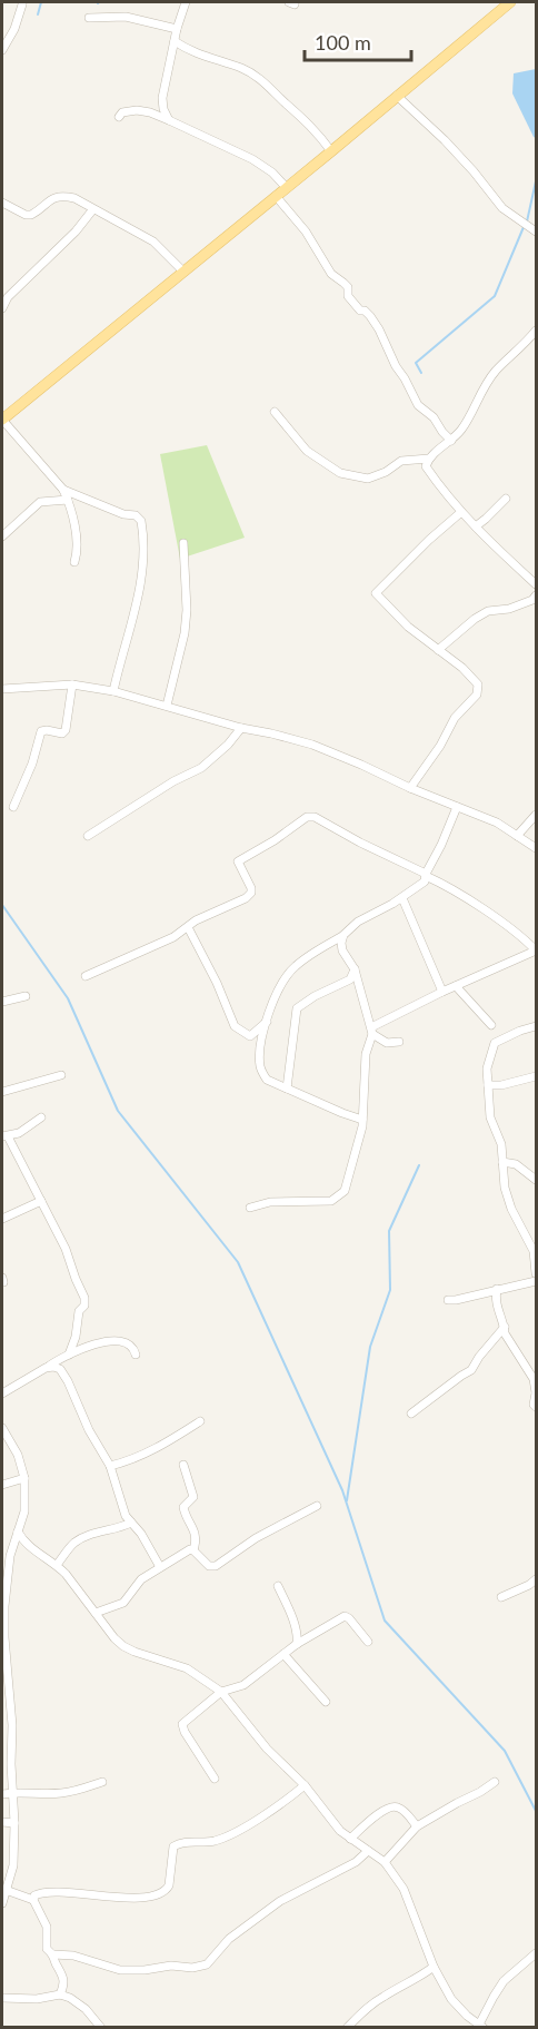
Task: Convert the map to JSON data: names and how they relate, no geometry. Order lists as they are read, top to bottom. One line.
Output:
{"scale_bar":"100 m"}
